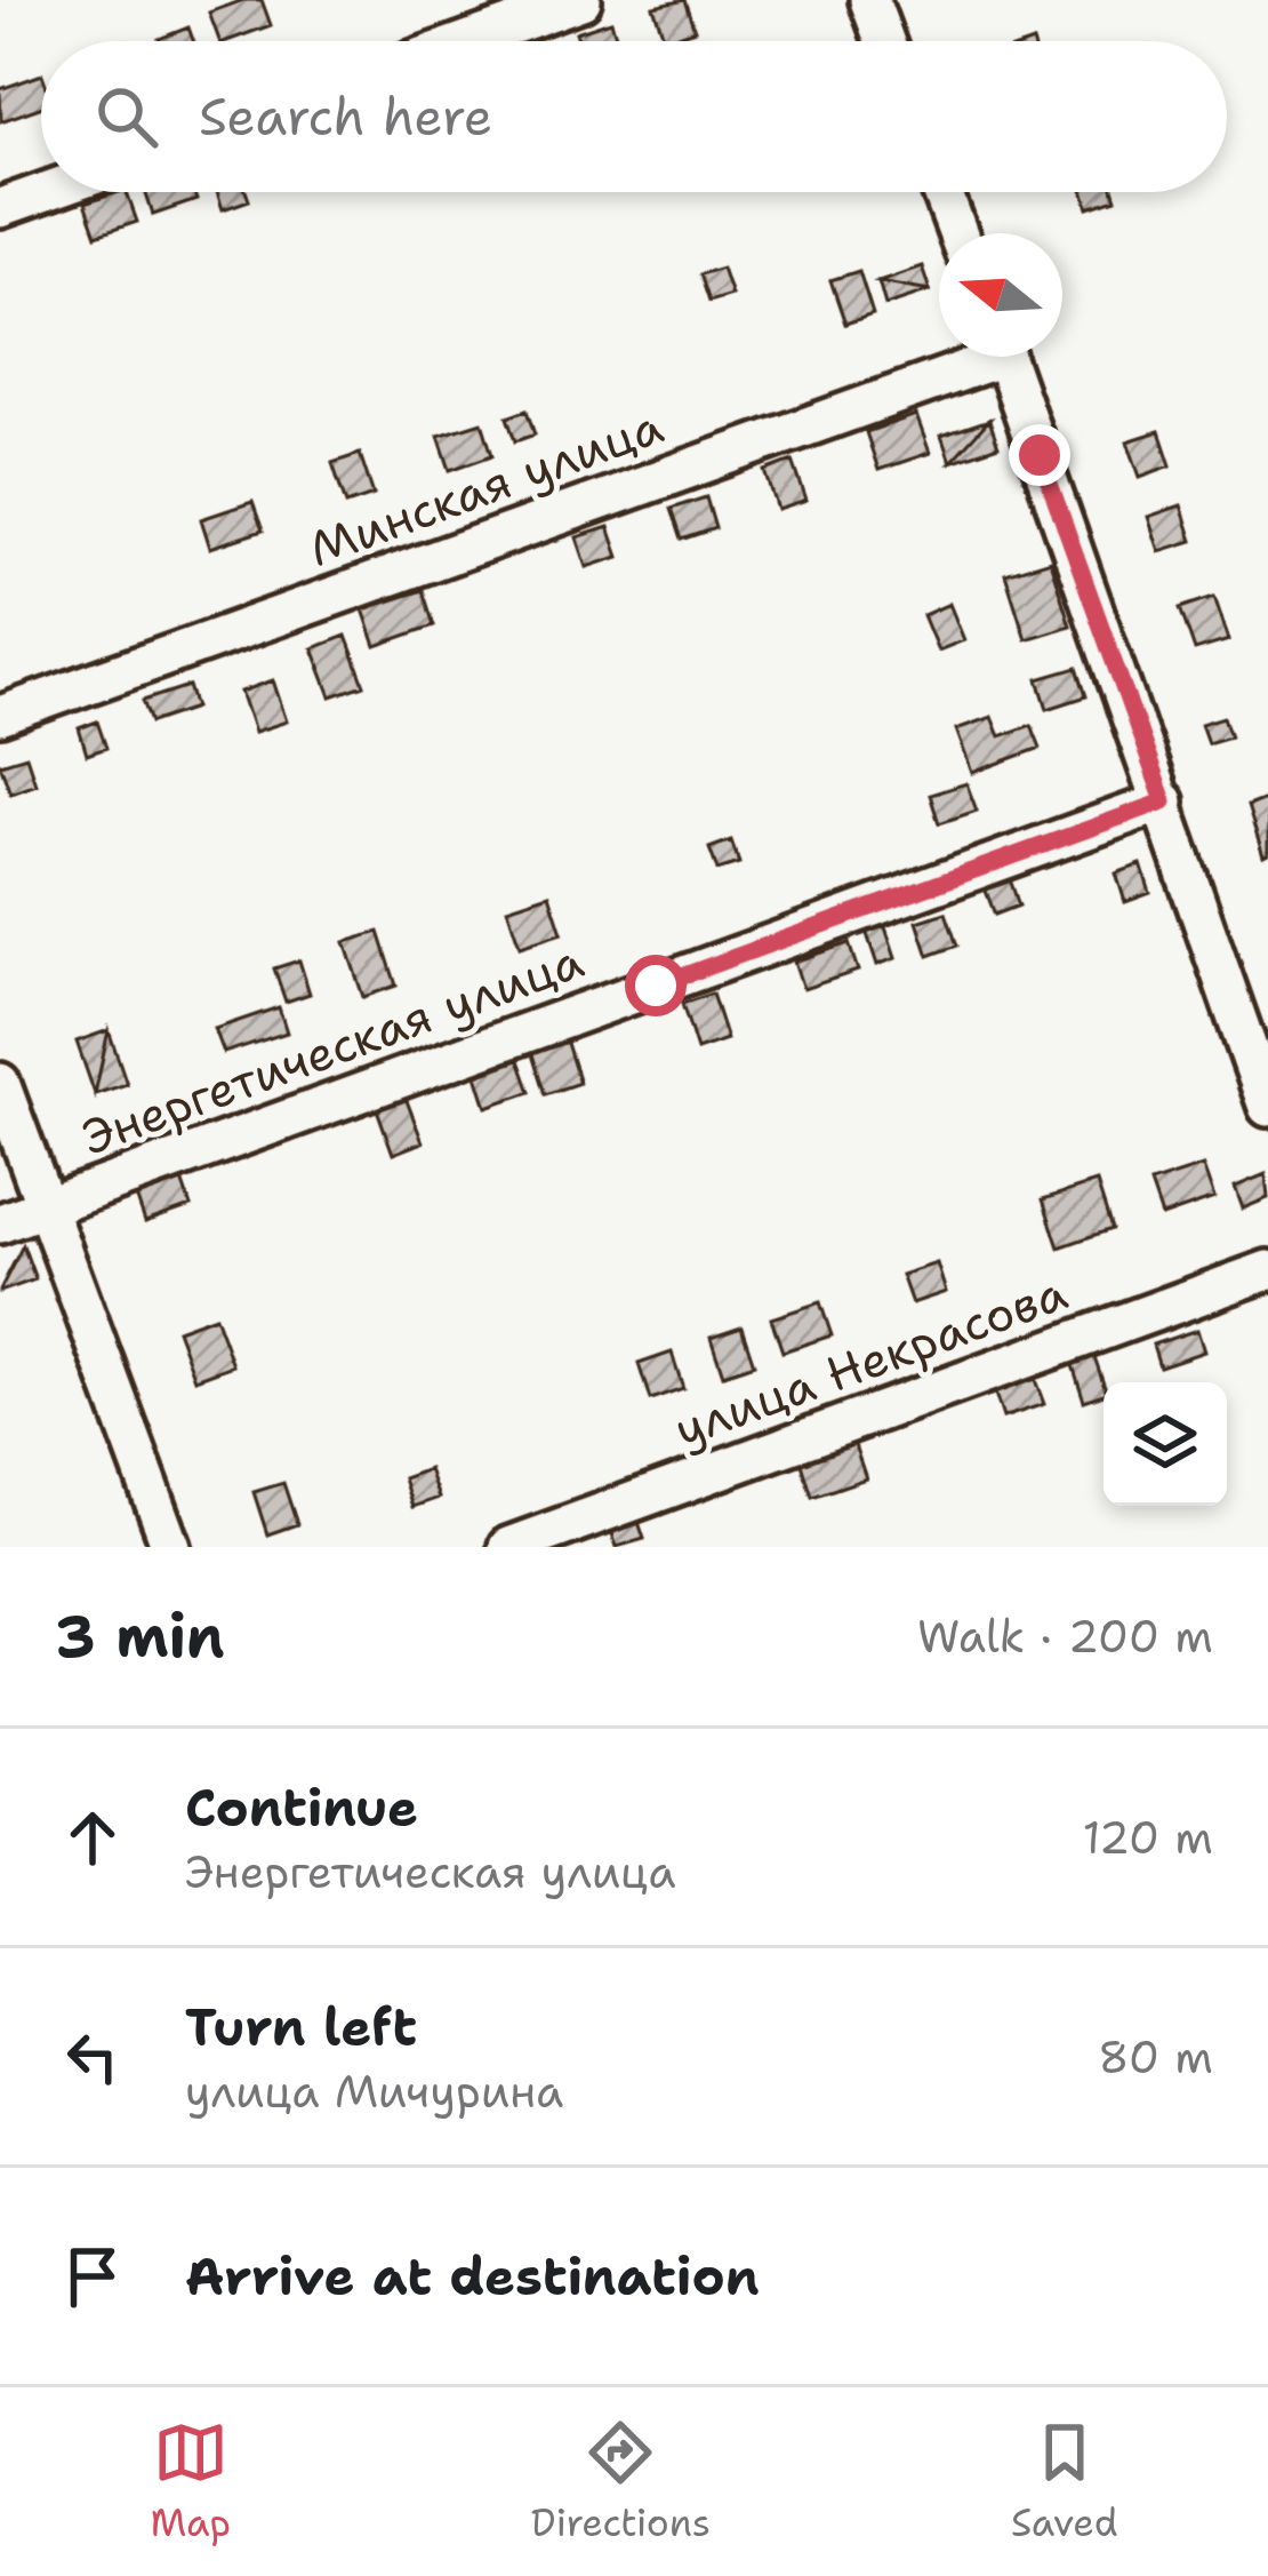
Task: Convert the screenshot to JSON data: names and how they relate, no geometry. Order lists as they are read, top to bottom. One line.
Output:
{"streets":{"street":["Минская улица","Энергетическая улица","улица Некрасова"]},"north":"left","page":{"search":"Search here","heading":["3 min","Walk · 200 m"],"list":[["Continue","Энергетическая улица","120 m"],["Turn left","улица Мичурина","80 m"],"Arrive at destination"],"nav":["Map","Directions","Saved"]}}
